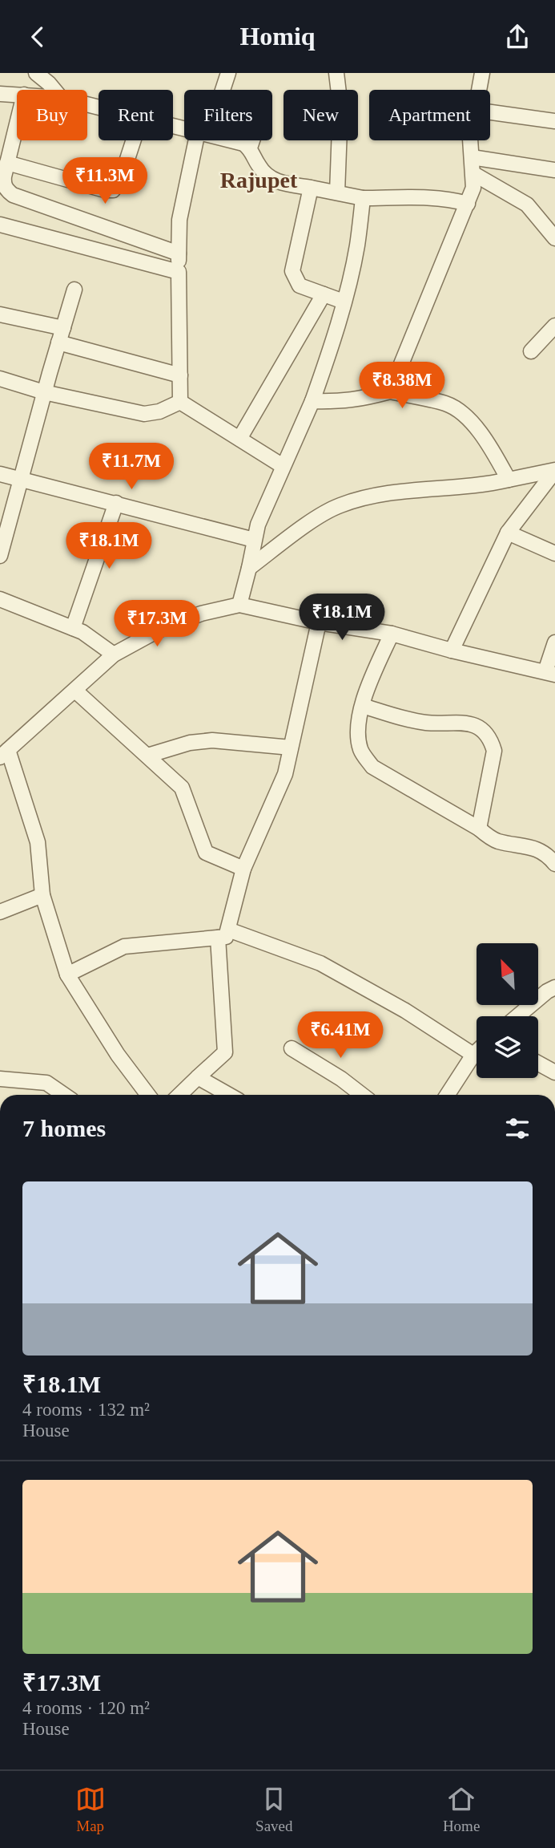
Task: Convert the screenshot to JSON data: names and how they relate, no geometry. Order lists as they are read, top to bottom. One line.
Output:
{"districts":["Rajupet"],"north":"top left","page":{"header":"Homiq","chip":["Buy","Rent","Filters","New","Apartment"],"price":["₹11.3M","₹8.38M","₹11.7M","₹18.1M","₹18.1M","₹17.3M","₹6.41M"],"heading":"7 homes","list":[{"name":"₹18.1M","note":"4 rooms · 132 m² · House"},{"name":"₹17.3M","note":"4 rooms · 120 m² · House"}],"tabs":["Map","Saved","Home"]}}
